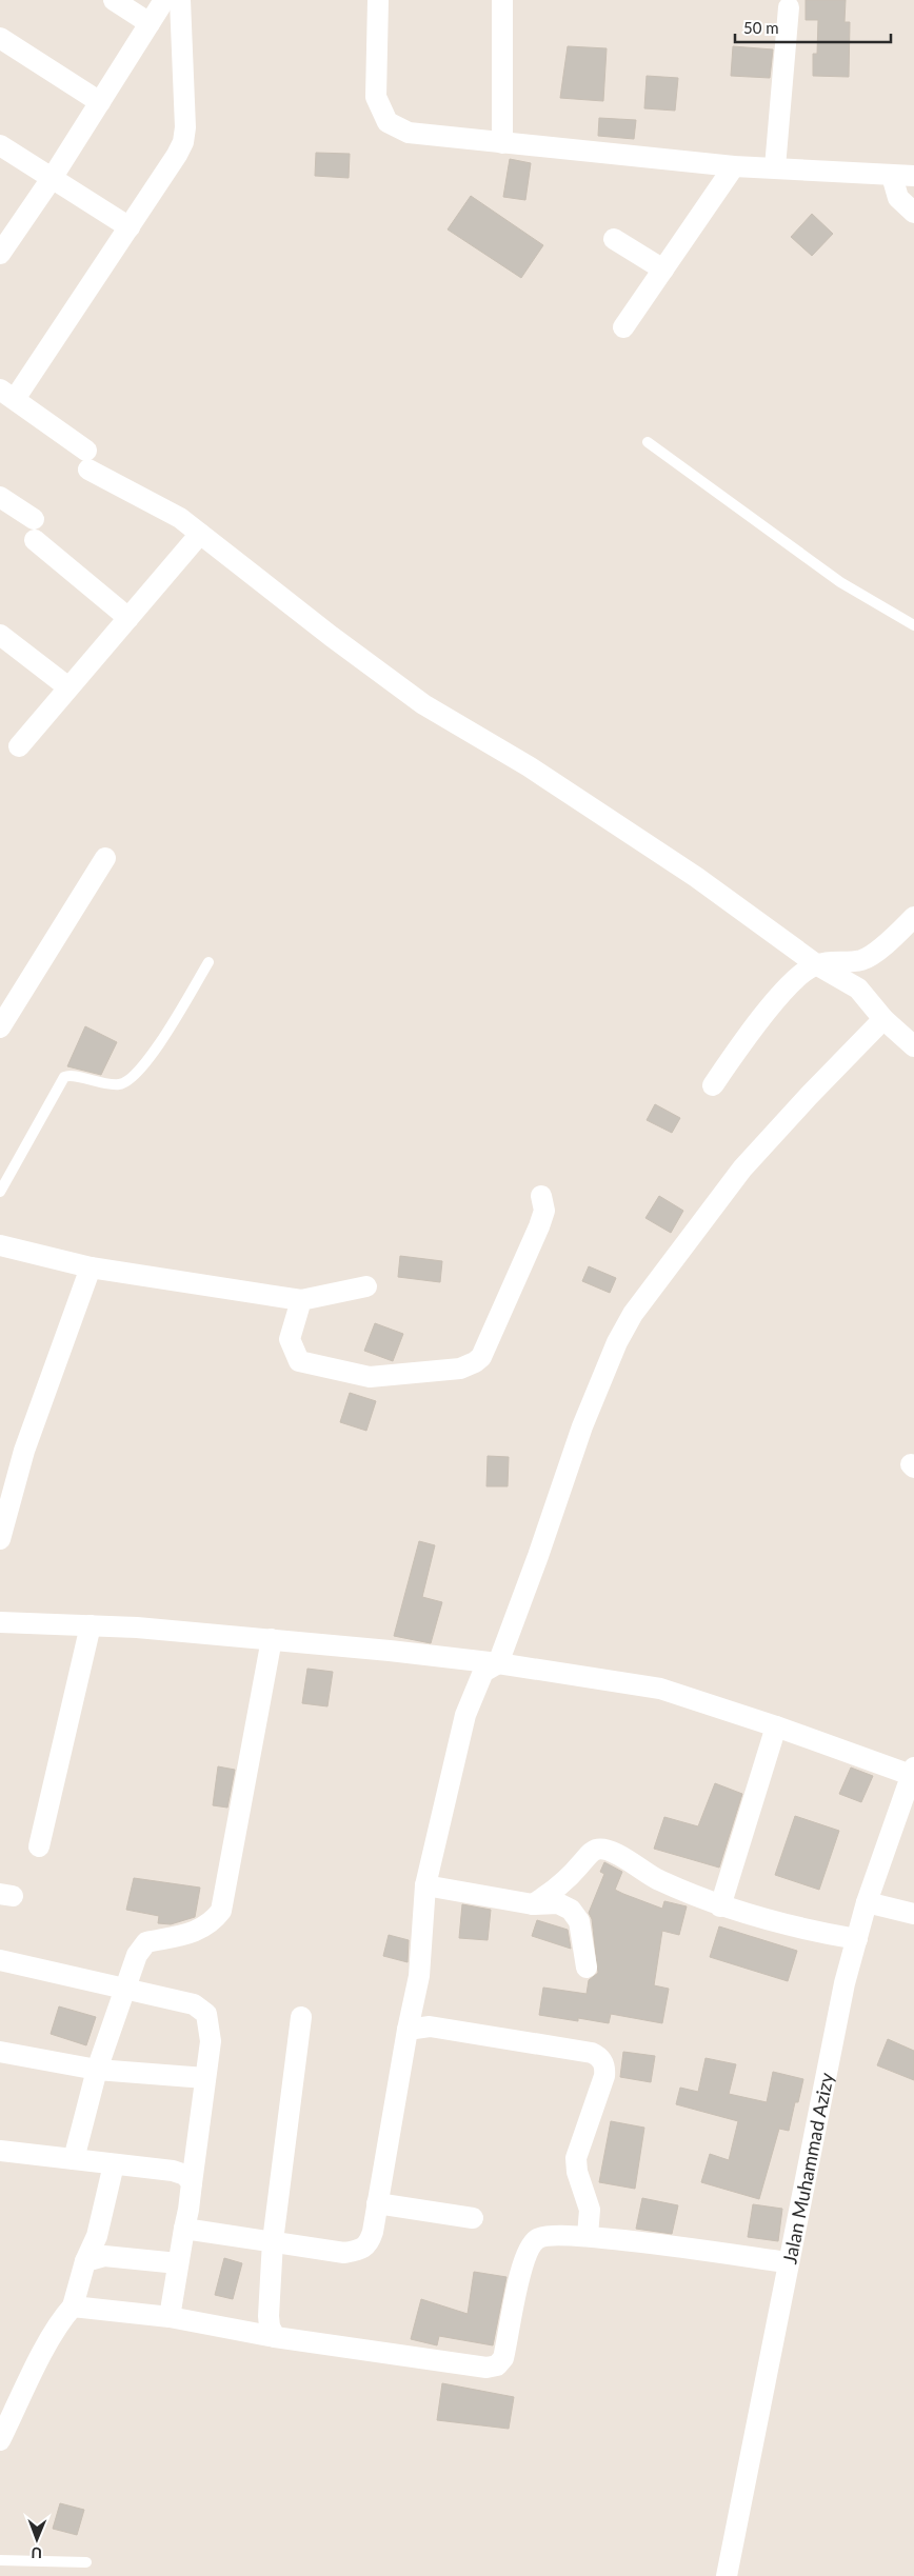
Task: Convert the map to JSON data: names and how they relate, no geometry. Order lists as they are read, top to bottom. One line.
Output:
{"streets":{"street":["Jalan Muhammad Azizy"]},"scale_bar":"50 m","north":"bottom"}
